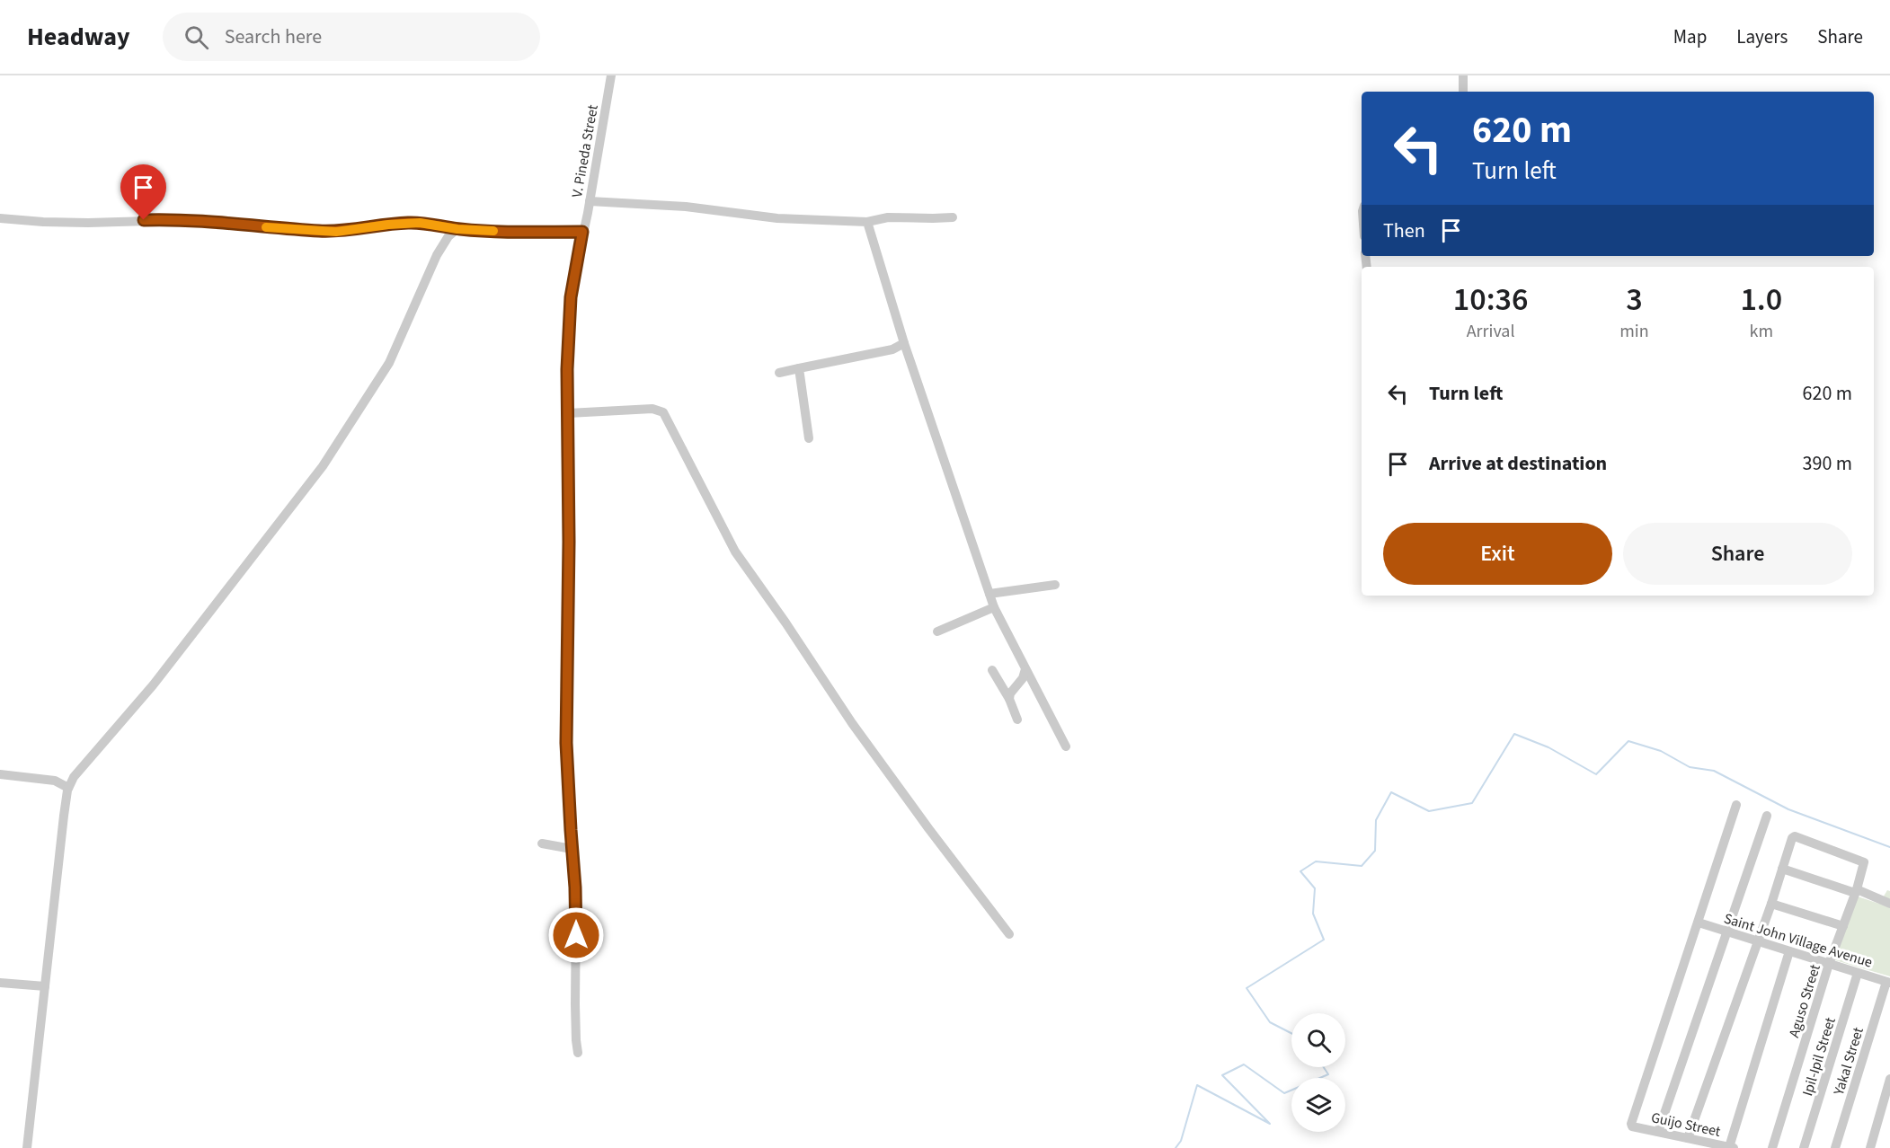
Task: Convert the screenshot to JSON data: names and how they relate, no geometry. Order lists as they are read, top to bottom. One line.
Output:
{"streets":{"street":["V. Pineda Street","Saint John Village Avenue","Aguso Street","Ipil-Ipil Street","Yakal Street","Guijo Street"]},"crossings":[["Saint John Village Avenue","Aguso Street"],["Saint John Village Avenue","Ipil-Ipil Street"],["Saint John Village Avenue","Yakal Street"],["Saint John Village Avenue","Guijo Street"]],"page":{"header":"Headway","search":"Search here","nav":["Map","Layers","Share"],"turn":["620 m","Turn left"],"then":"Then","eta":["10:36","Arrival","3","min","1.0","km"],"list":[{"name":"Turn left","value":"620 m"},{"name":"Arrive at destination","value":"390 m"}],"buttons":["Exit","Share"]}}
